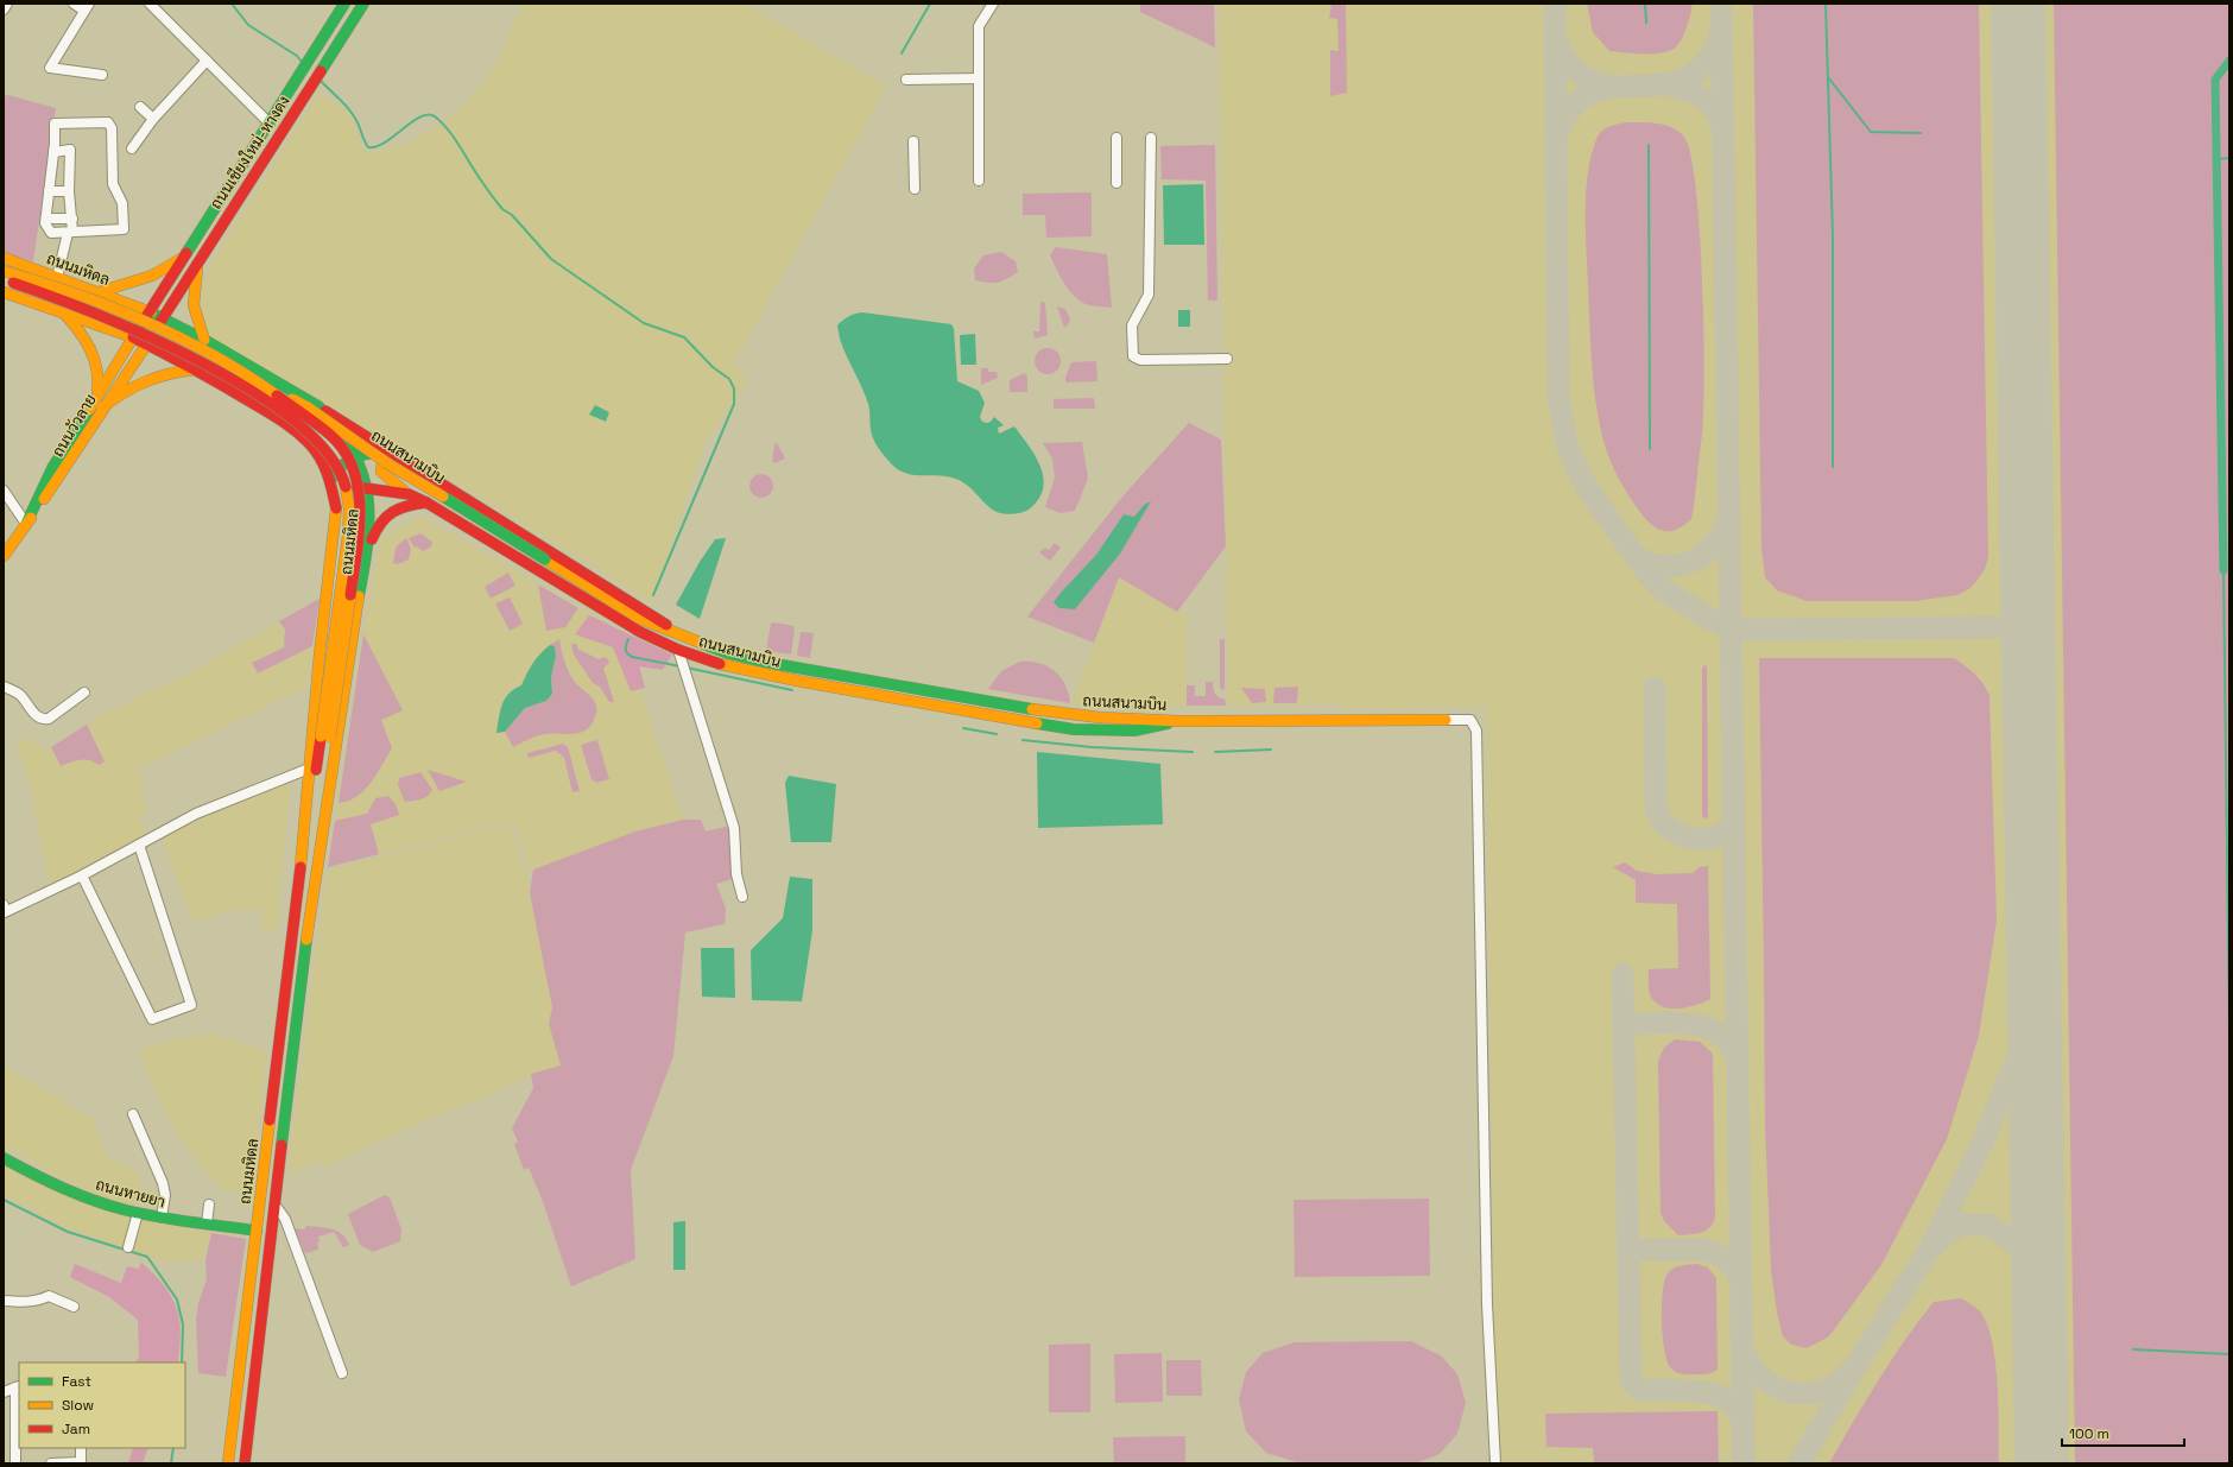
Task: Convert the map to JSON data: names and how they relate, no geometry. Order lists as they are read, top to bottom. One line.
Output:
{"streets":{"main road":["ถนนเชียงใหม่-หางดง","ถนนมหิดล","ถนนวัวลาย","ถนนสนามบิน","ถนนหายยา"]},"crossings":[["ถนนเชียงใหม่-หางดง","ถนนมหิดล"],["ถนนเชียงใหม่-หางดง","ถนนวัวลาย"],["ถนนมหิดล","ถนนวัวลาย"],["ถนนมหิดล","ถนนสนามบิน"],["ถนนมหิดล","ถนนหายยา"]],"legend":["Fast","Slow","Jam"],"scale_bar":"100 m"}
